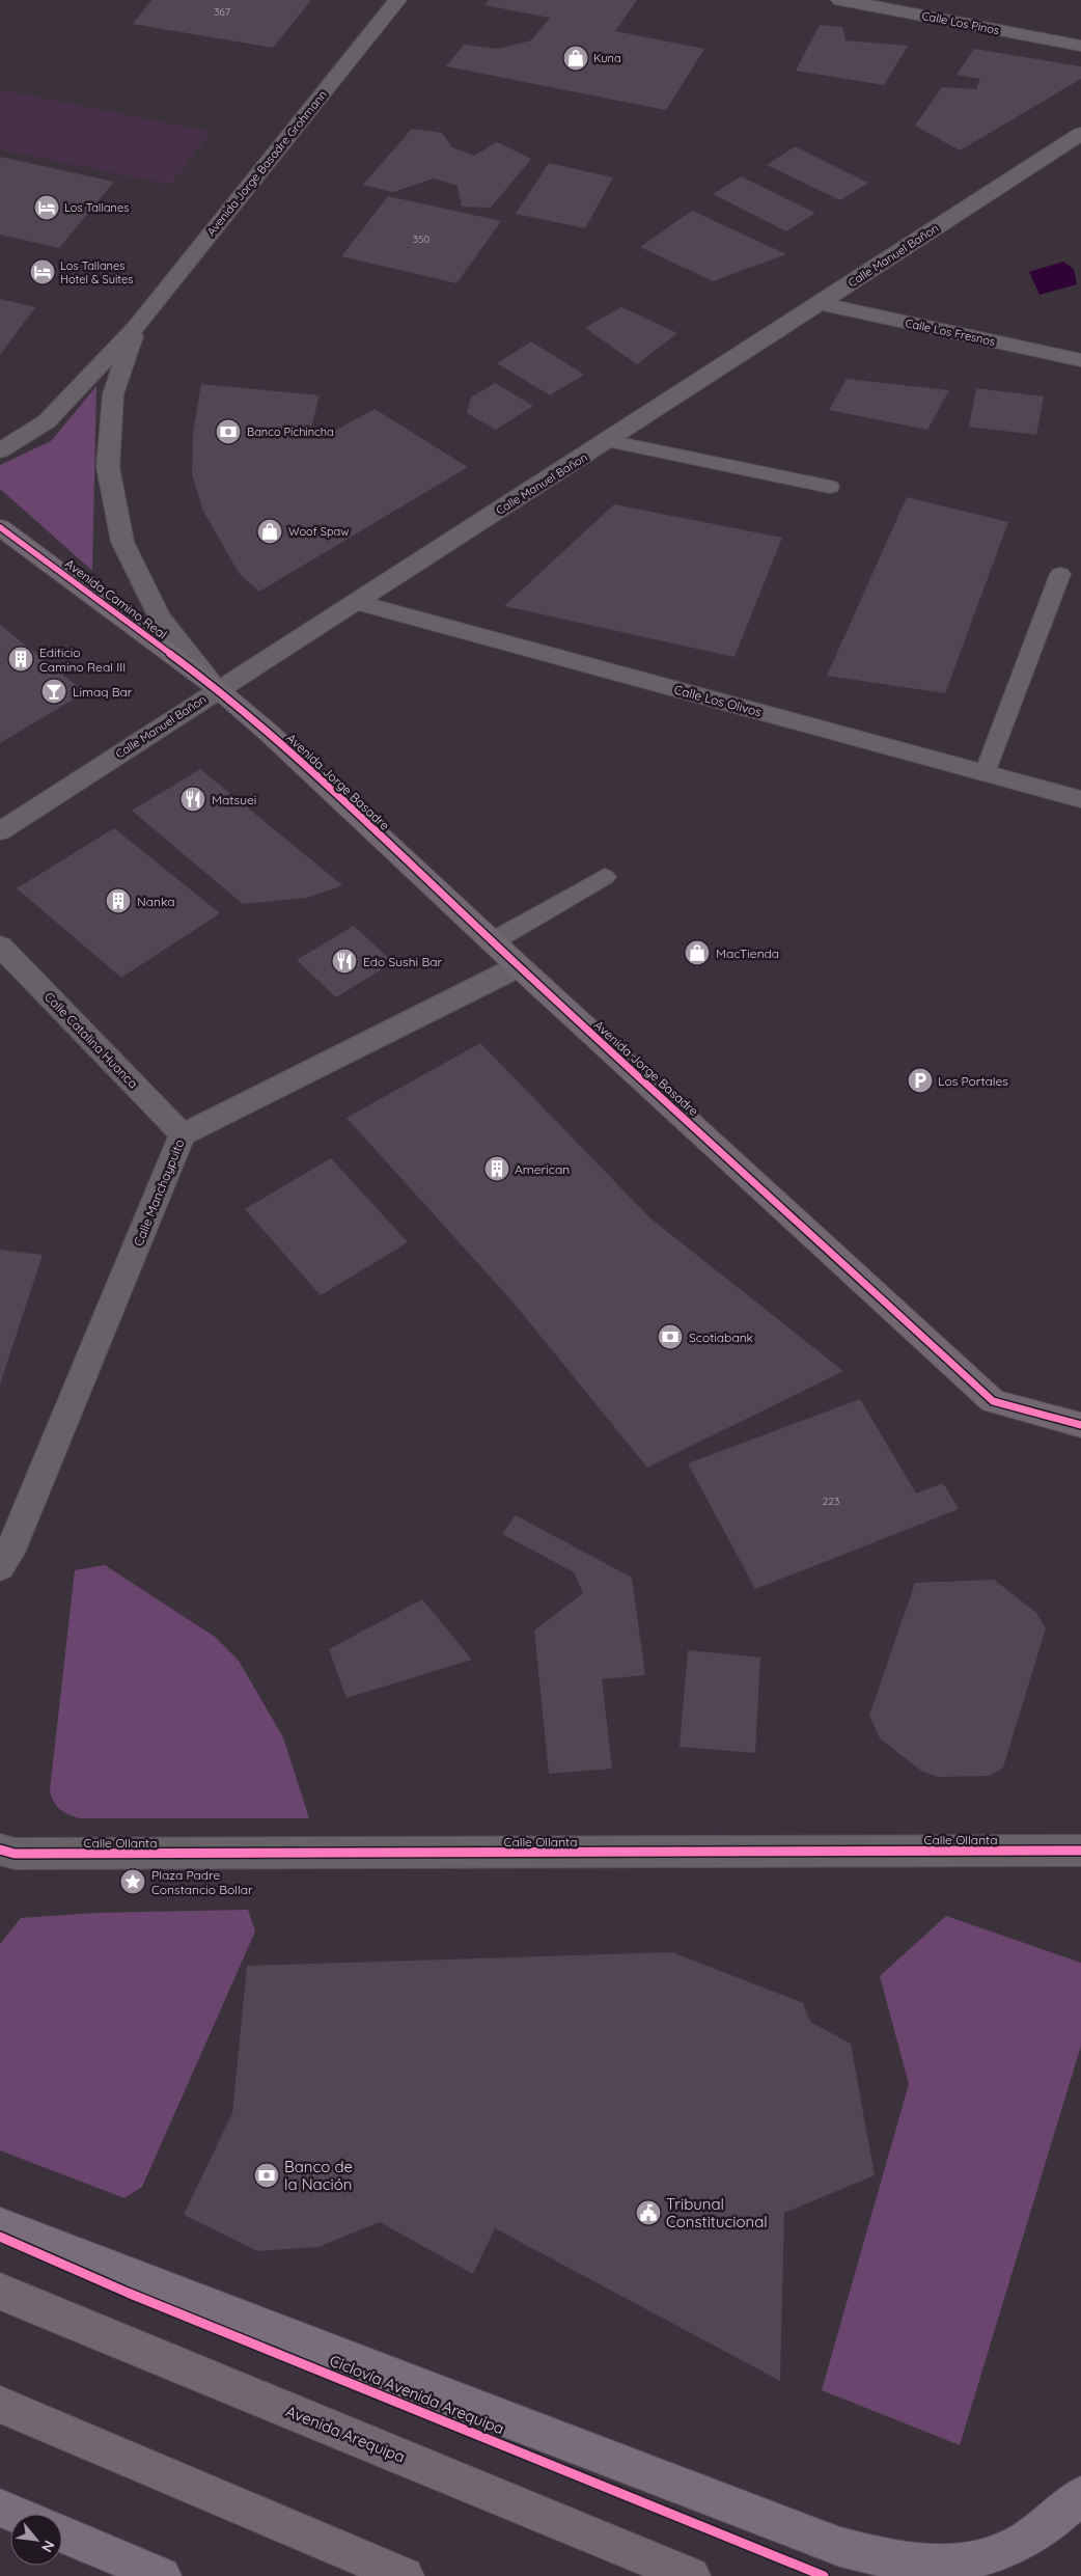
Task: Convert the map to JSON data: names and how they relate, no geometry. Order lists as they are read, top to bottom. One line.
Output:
{"streets":{"main road":["Avenida Camino Real","Avenida Jorge Basadre","Avenida Arequipa"],"street":["Calle Los Pinos","Avenida Jorge Basadre Grohmann","Calle Manuel Bañon","Calle Los Fresnos","Calle Los Olivos","Calle Catalina Huanca","Calle Manchaypuito","Calle Ollanta"],"cycle path":["Ciclovía Avenida Arequipa"]},"crossings":[["Avenida Jorge Basadre Grohmann","Calle Manuel Bañon"],["Avenida Jorge Basadre Grohmann","Avenida Camino Real"],["Avenida Jorge Basadre Grohmann","Avenida Jorge Basadre"],["Calle Manuel Bañon","Calle Los Fresnos"],["Calle Manuel Bañon","Avenida Camino Real"],["Calle Manuel Bañon","Calle Los Olivos"],["Calle Manuel Bañon","Avenida Jorge Basadre"],["Avenida Camino Real","Avenida Jorge Basadre"],["Avenida Jorge Basadre","Calle Manchaypuito"],["Calle Catalina Huanca","Calle Manchaypuito"]],"places":{"shop":["Kuna","Woof Spaw","MacTienda"],"hotel":["Los Tallanes","Los Tallanes Hotel & Suites"],"bank":["Banco Pichincha","Scotiabank","Banco de la Nación"],"building":["Edificio Camino Real III","Nanka","American"],"bar":["Limaq Bar"],"restaurant":["Matsuei","Edo Sushi Bar"],"parking":["Los Portales"],"place":["Plaza Padre Constancio Bollar"],"public building":["Tribunal Constitucional"]},"house_numbers":["367","350","223"],"north":"bottom right"}
